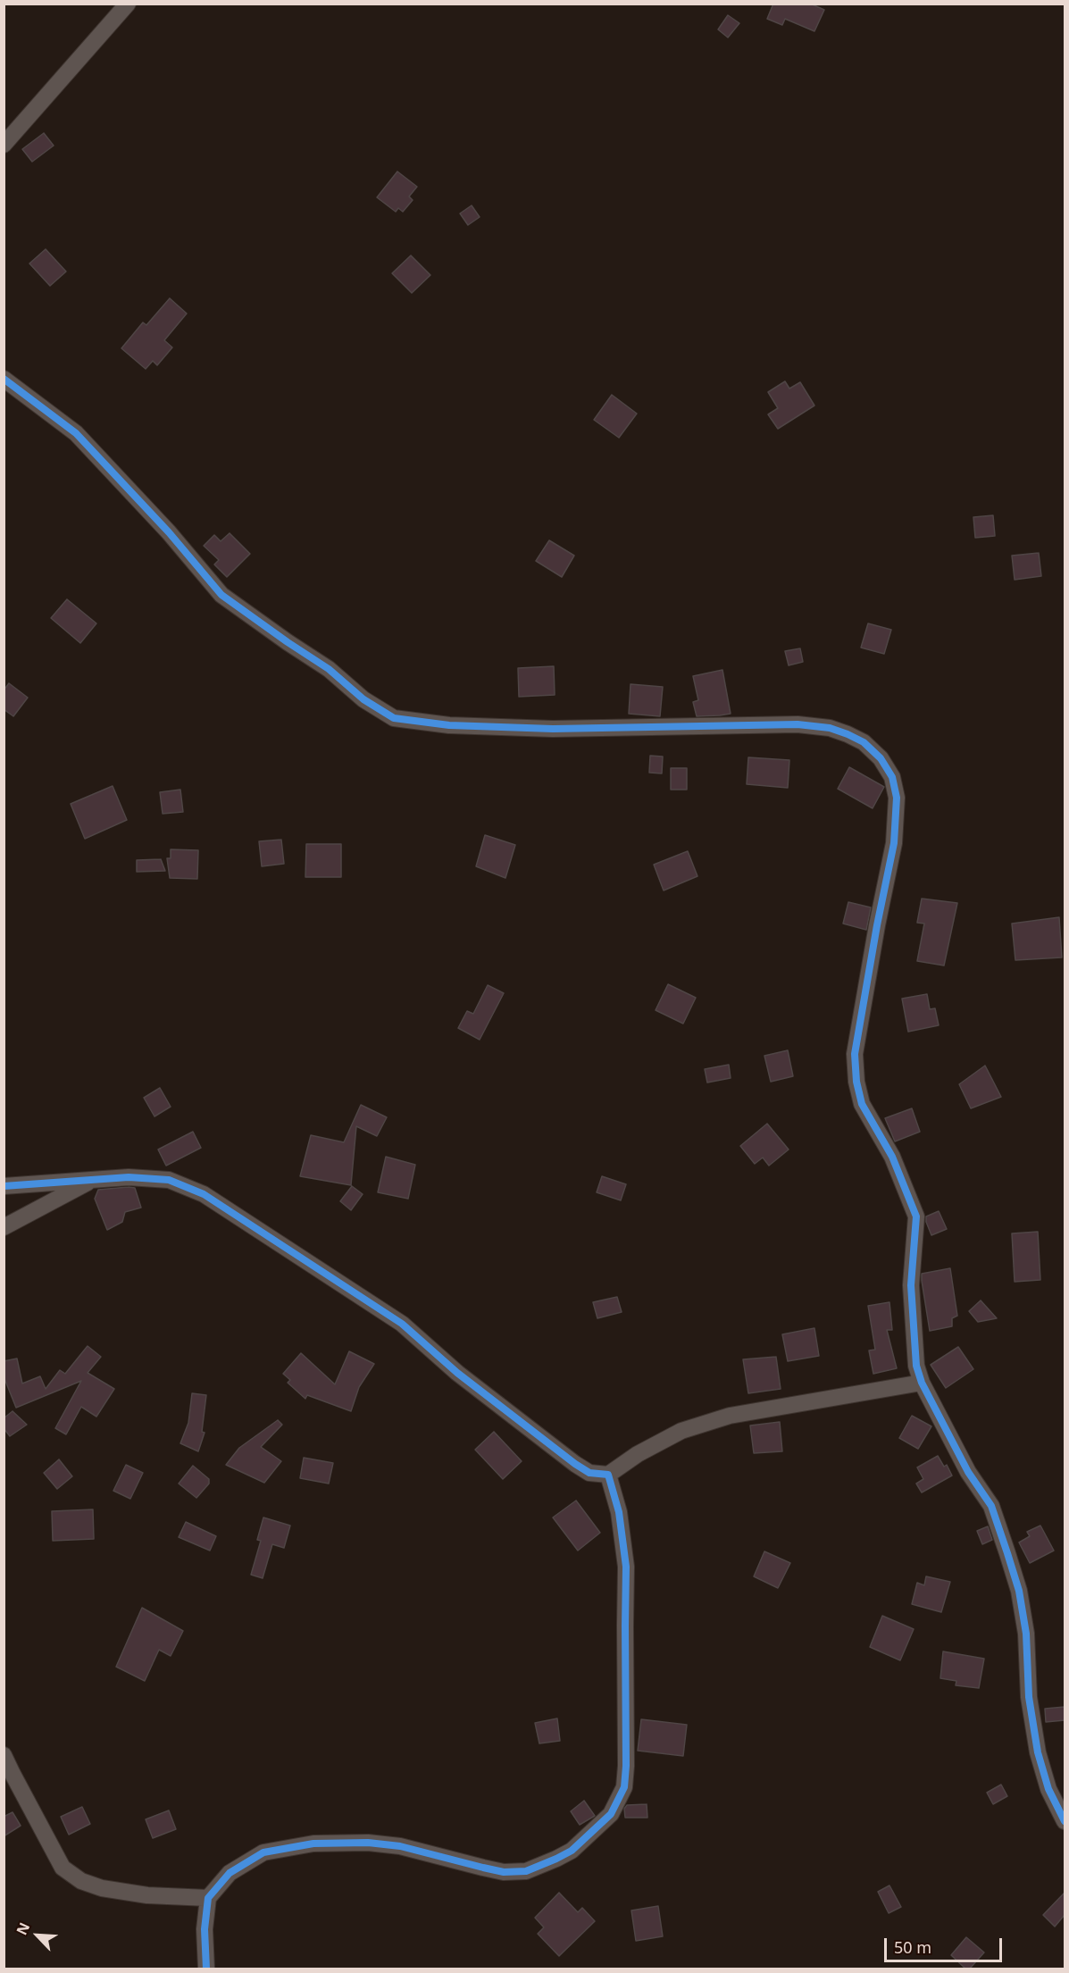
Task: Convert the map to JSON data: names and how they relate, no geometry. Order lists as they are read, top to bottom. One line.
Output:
{"scale_bar":"50 m","north":"top left"}
